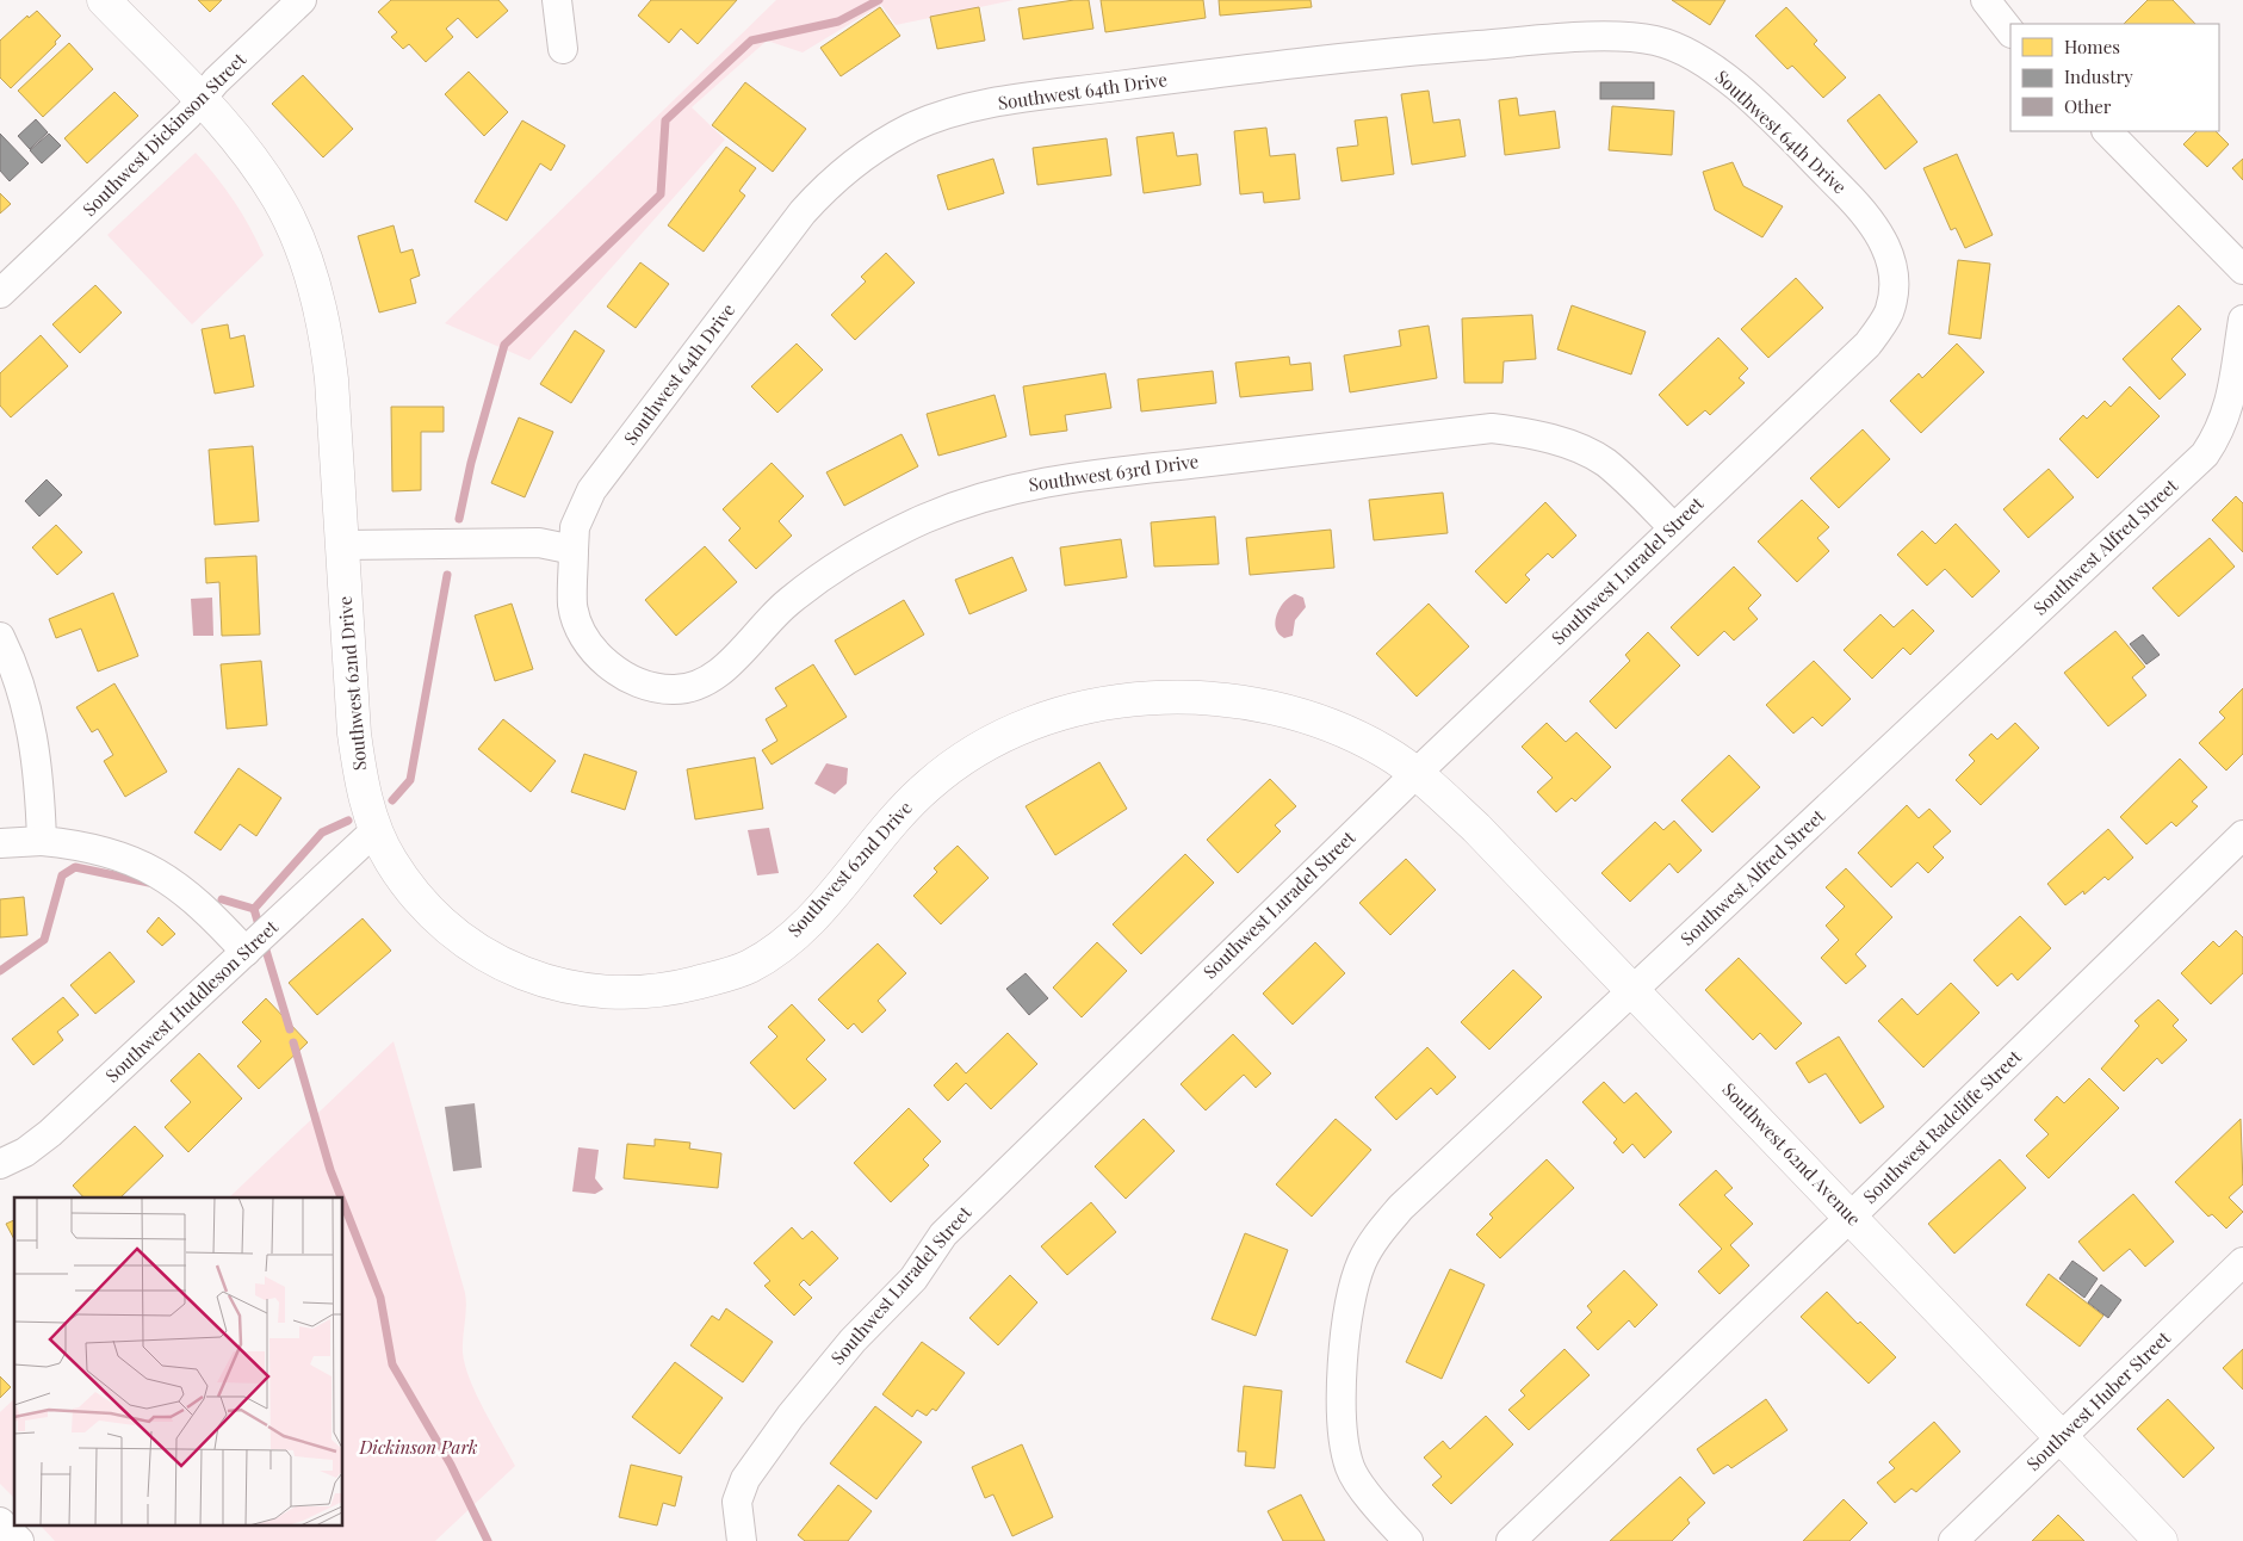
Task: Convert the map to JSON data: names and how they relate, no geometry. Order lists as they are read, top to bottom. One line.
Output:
{"streets":{"street":["Southwest 64th Drive","Southwest Dickinson Street","Southwest 63rd Drive","Southwest Alfred Street","Southwest Luradel Street","Southwest 62nd Drive","Southwest Huddleson Street","Southwest Radcliffe Street","Southwest 62nd Avenue","Southwest Huber Street"]},"crossings":[["Southwest 64th Drive","Southwest 63rd Drive"],["Southwest 64th Drive","Southwest Luradel Street"],["Southwest Dickinson Street","Southwest 62nd Drive"],["Southwest 63rd Drive","Southwest Luradel Street"],["Southwest Alfred Street","Southwest 62nd Avenue"],["Southwest Luradel Street","Southwest 62nd Drive"],["Southwest Luradel Street","Southwest 62nd Avenue"],["Southwest 62nd Drive","Southwest Huddleson Street"],["Southwest 62nd Drive","Southwest 62nd Avenue"],["Southwest Radcliffe Street","Southwest 62nd Avenue"],["Southwest 62nd Avenue","Southwest Huber Street"]],"parks":["Dickinson Park"],"legend":["Homes","Industry","Other"]}
